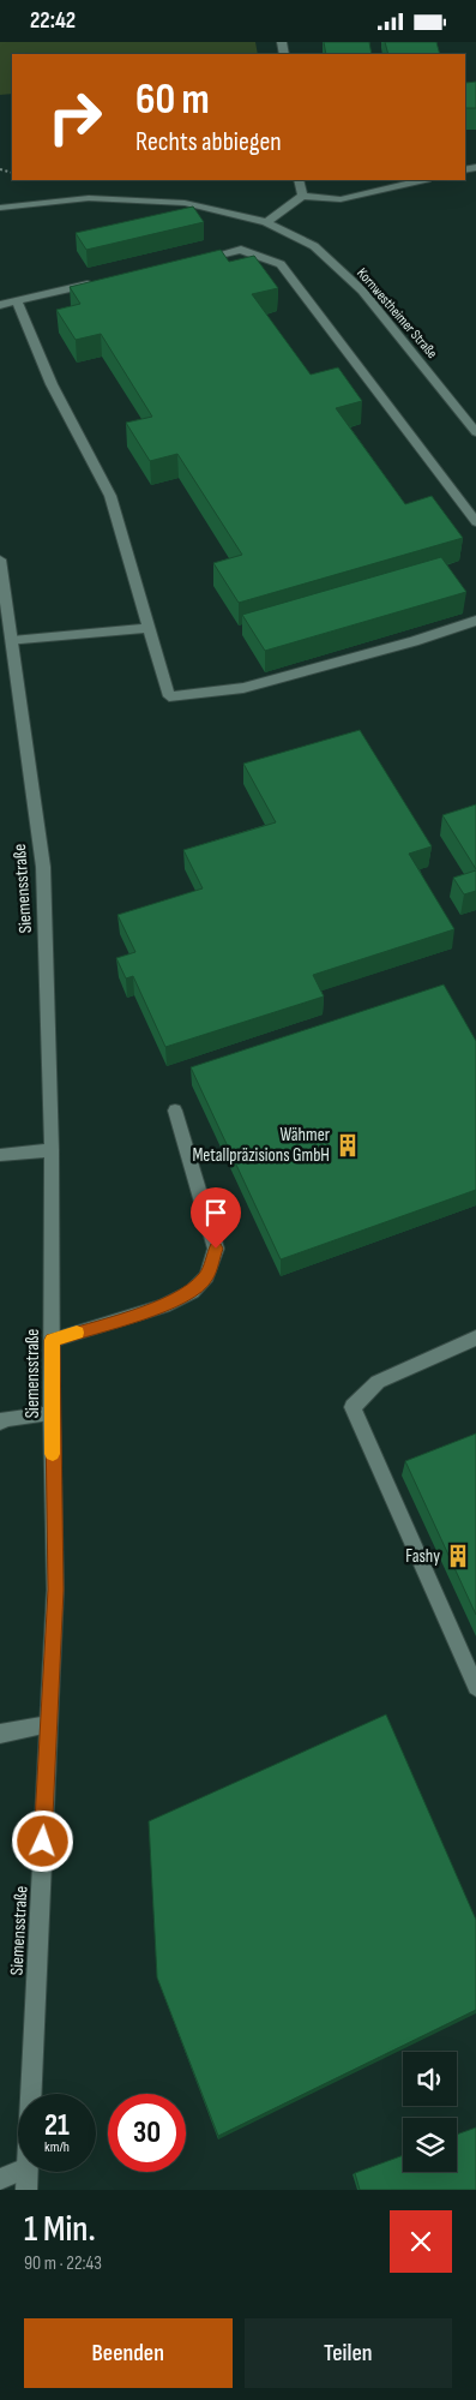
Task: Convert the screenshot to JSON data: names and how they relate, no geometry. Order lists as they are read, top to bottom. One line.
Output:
{"streets":{"street":["Kornwestheimer Straße","Siemensstraße"]},"places":{"building":["Wähmer Metallpräzisions GmbH","Fashy"]},"page":{"status":"22:42","turn":["60 m","Rechts abbiegen"],"speed":"21 km/h","limit":"30","heading":["1 Min.","90 m · 22:43"],"buttons":["Beenden","Teilen"]}}
